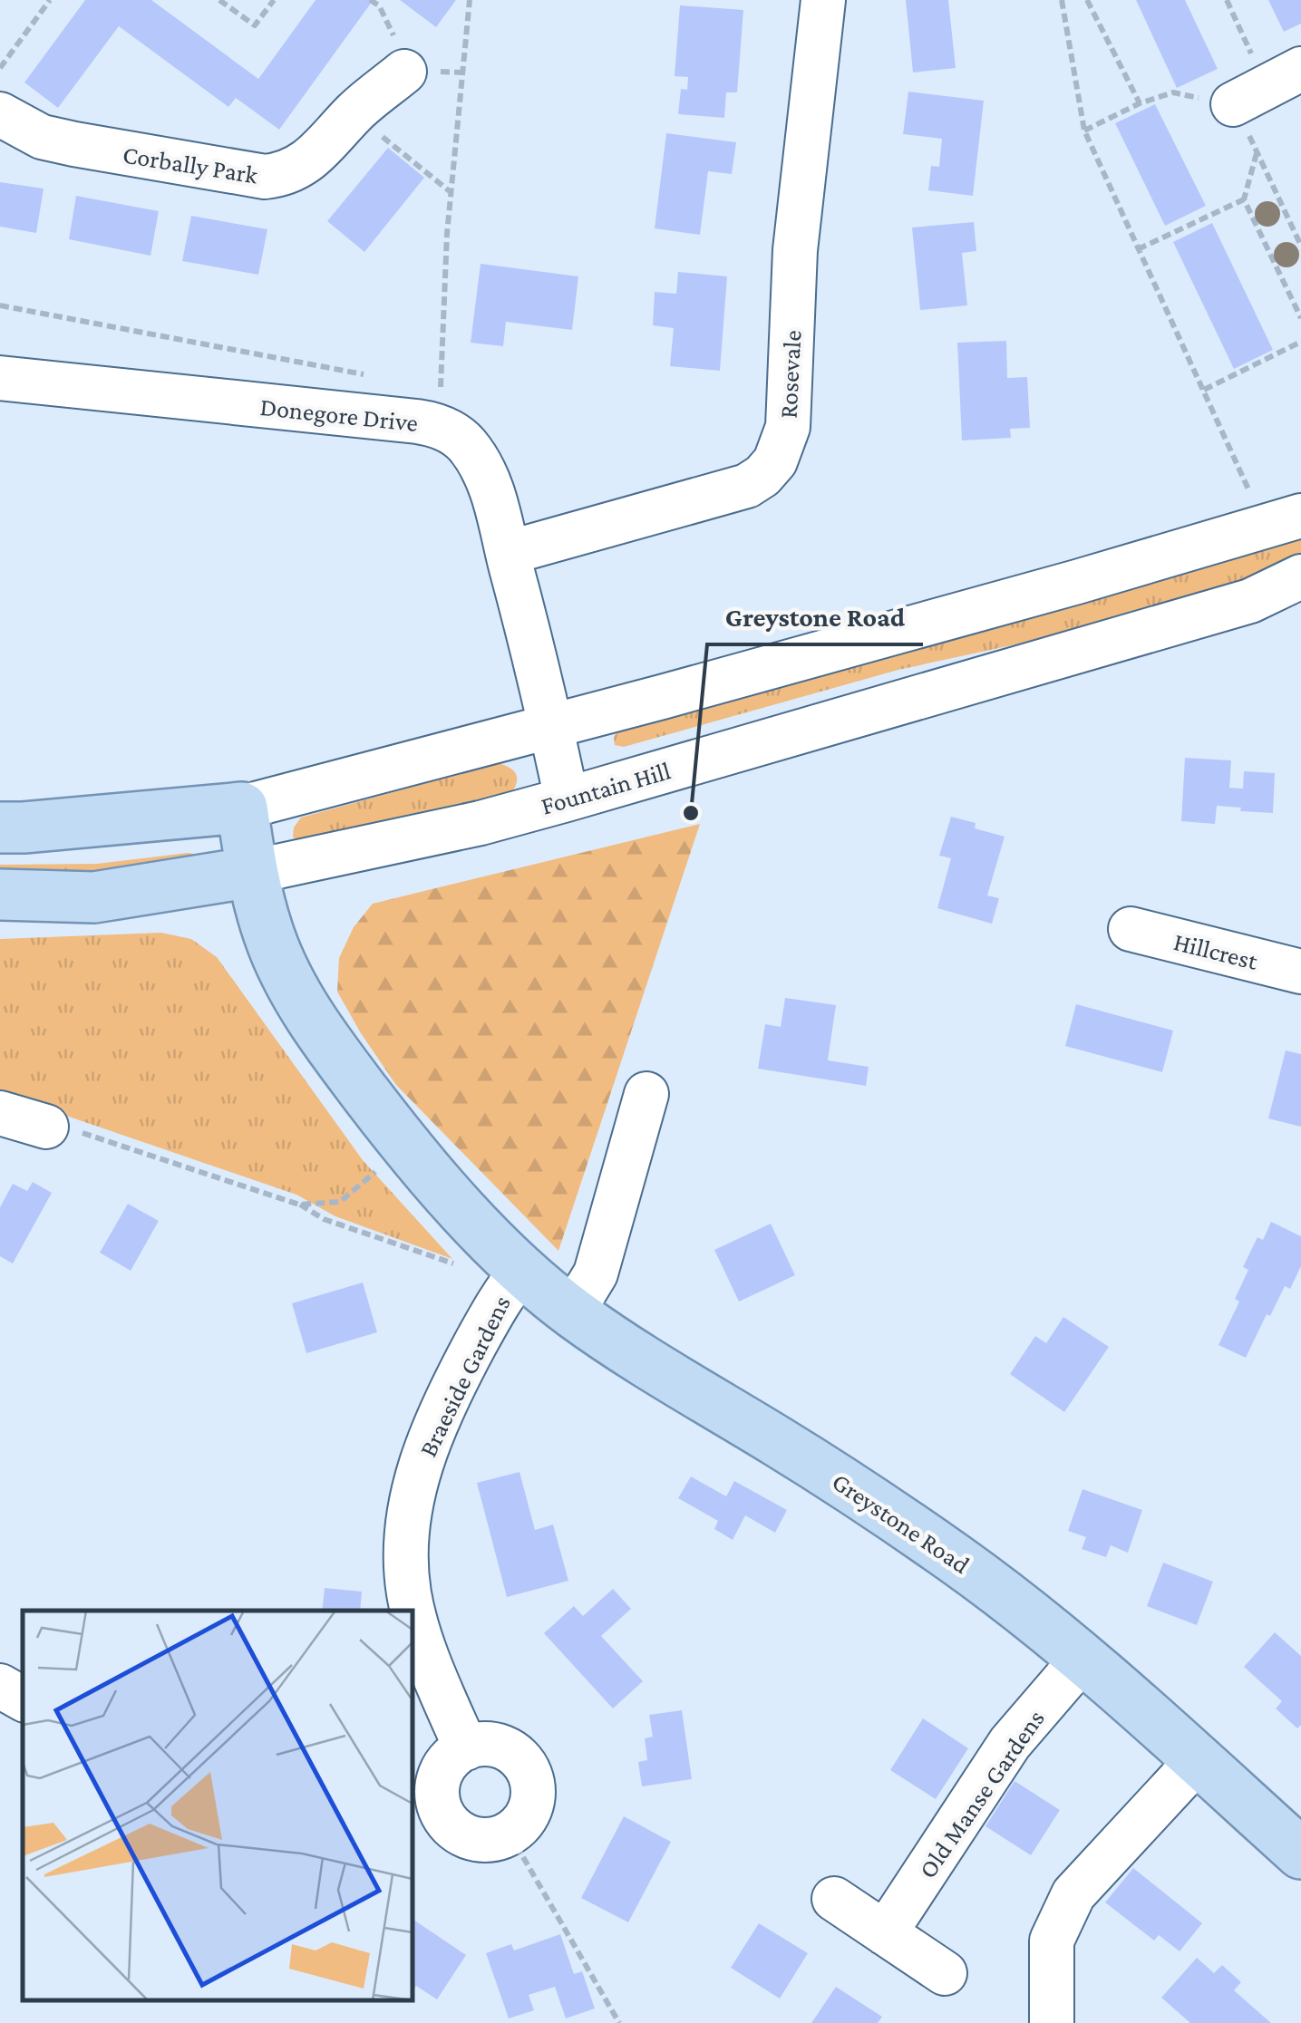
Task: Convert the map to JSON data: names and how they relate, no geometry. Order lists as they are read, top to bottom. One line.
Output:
{"streets":{"main road":["Fountain Hill","Greystone Road"],"street":["Corbally Park","Rosevale","Donegore Drive","Hillcrest","Braeside Gardens","Old Manse Gardens"]},"crossings":[["Rosevale","Donegore Drive"],["Donegore Drive","Fountain Hill"],["Fountain Hill","Greystone Road"],["Braeside Gardens","Greystone Road"],["Greystone Road","Old Manse Gardens"]],"places":["Greystone Road"]}
